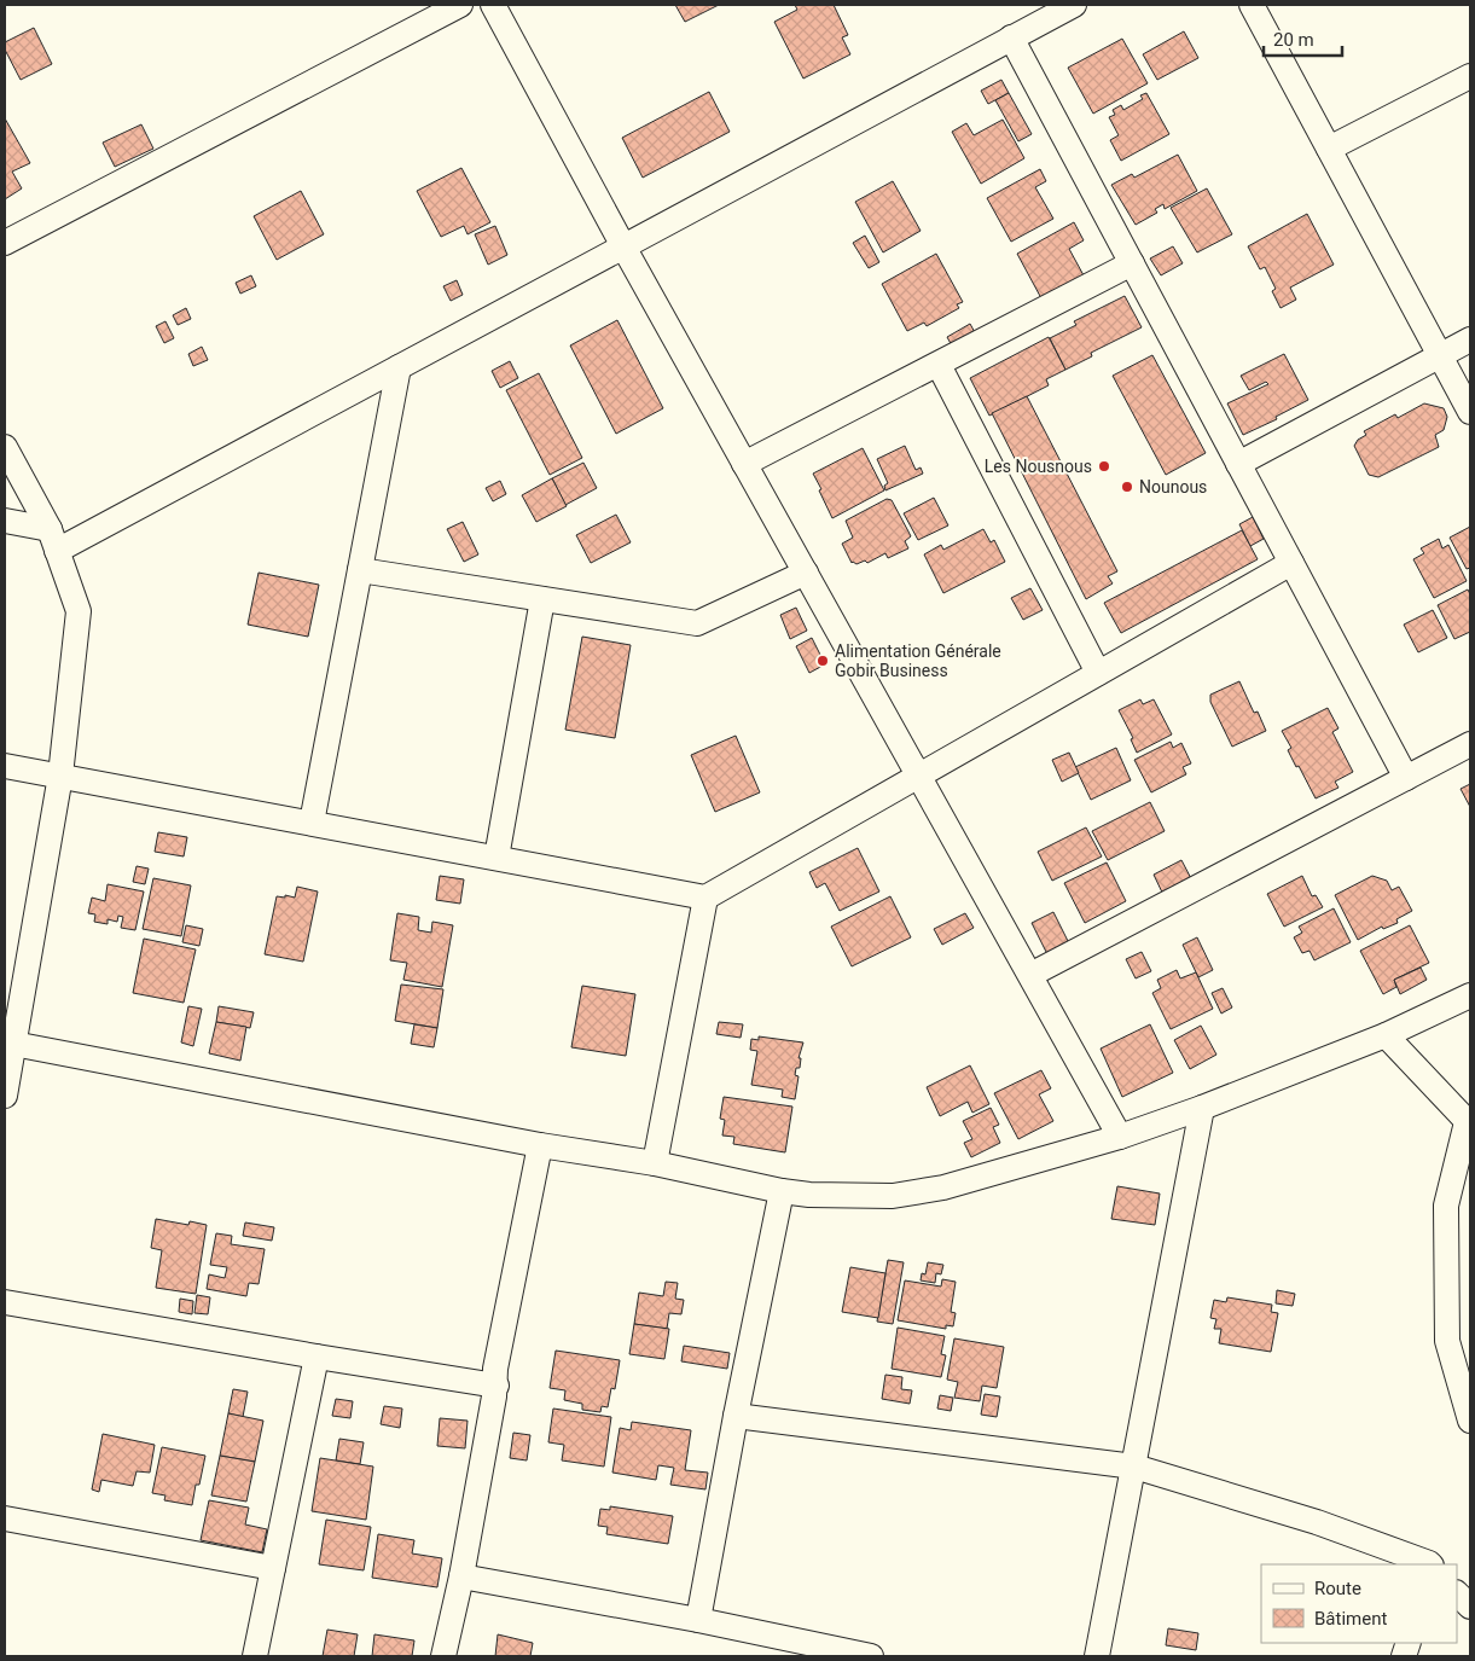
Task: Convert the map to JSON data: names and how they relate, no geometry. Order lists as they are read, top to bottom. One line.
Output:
{"places":["Les Nousnous","Nounous","Alimentation Générale Gobir Business"],"legend":["Route","Bâtiment"],"scale_bar":"20 m"}
